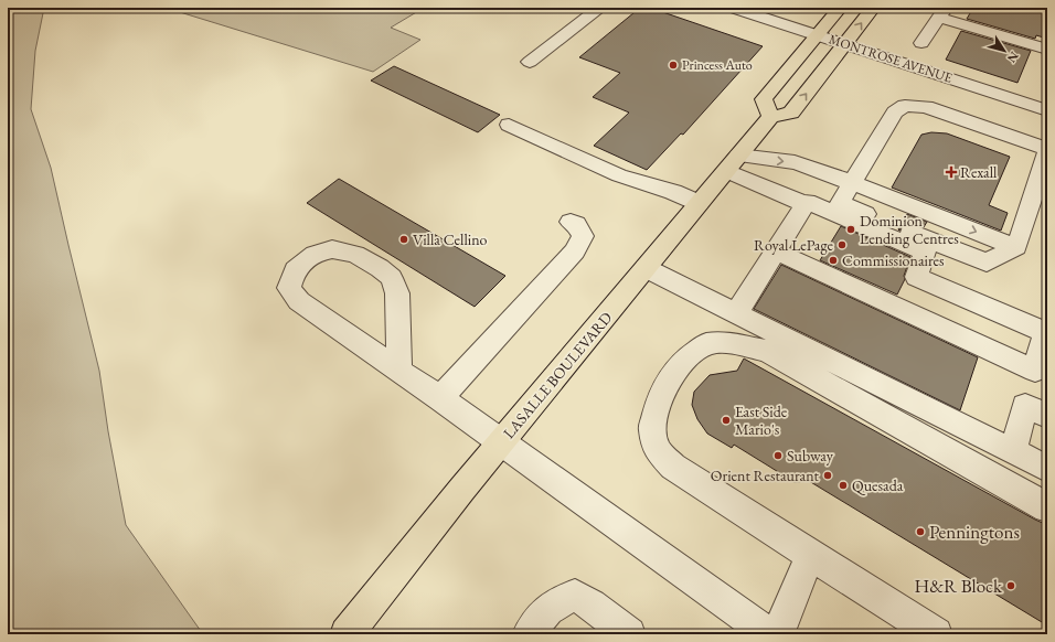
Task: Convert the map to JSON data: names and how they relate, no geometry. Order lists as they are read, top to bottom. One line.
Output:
{"streets":{"main road":["LASALLE BOULEVARD"],"street":["MONTROSE AVENUE"]},"places":{"other":["Princess Auto","Dominion Lending Centres","Villa Cellino","Royal LePage","Commissionaires","East Side Mario's","Subway","Orient Restaurant","Quesada","Penningtons","H&R Block"],"health":["Rexall"]},"north":"bottom right"}
